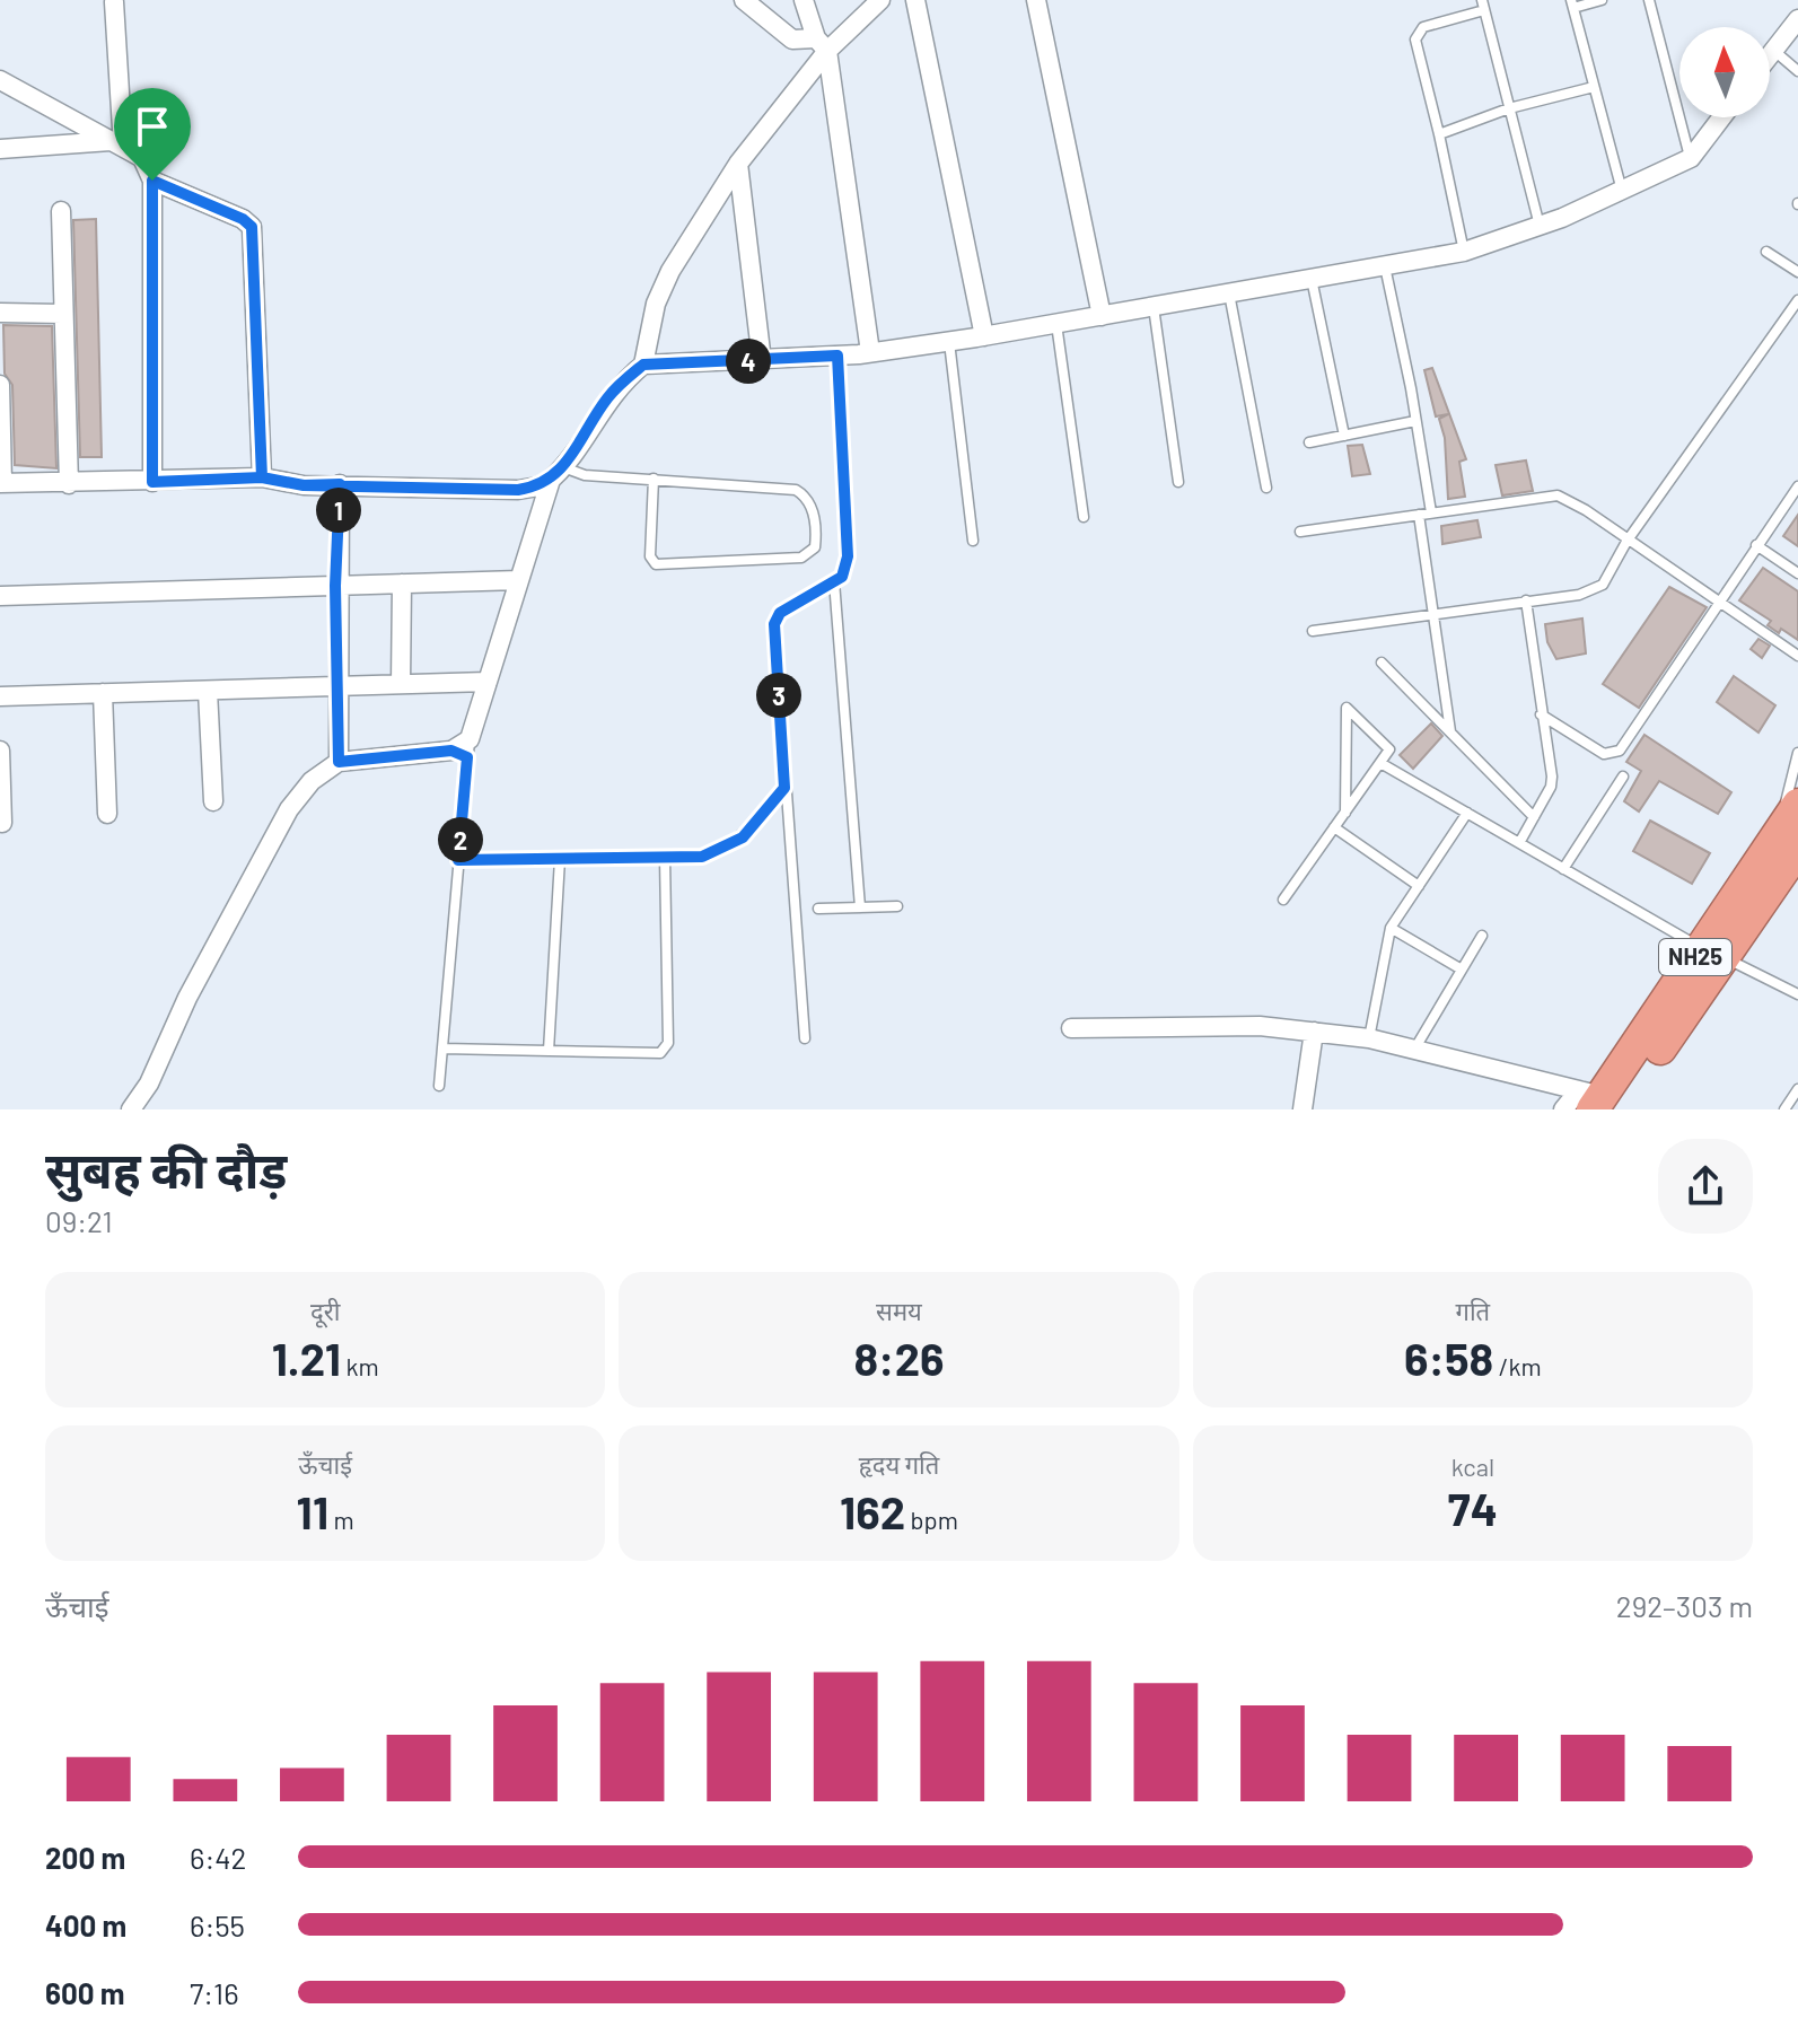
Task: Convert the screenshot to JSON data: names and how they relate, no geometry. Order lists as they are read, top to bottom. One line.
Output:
{"streets":{"highway":["NH25"]},"north":"top","page":{"pins":["4","1","3","2"],"heading":["सुबह की दौड़","09:21"],"stats":[["दूरी","1.21 km"],["समय","8:26"],["गति","6:58 /km"],["ऊँचाई","11 m"],["हृदय गति","162 bpm"],["kcal","74"]],"chart":["ऊँचाई","292–303 m"],"list":[{"name":"200 m","note":"6:42"},{"name":"400 m","note":"6:55"},{"name":"600 m","note":"7:16"}]}}
